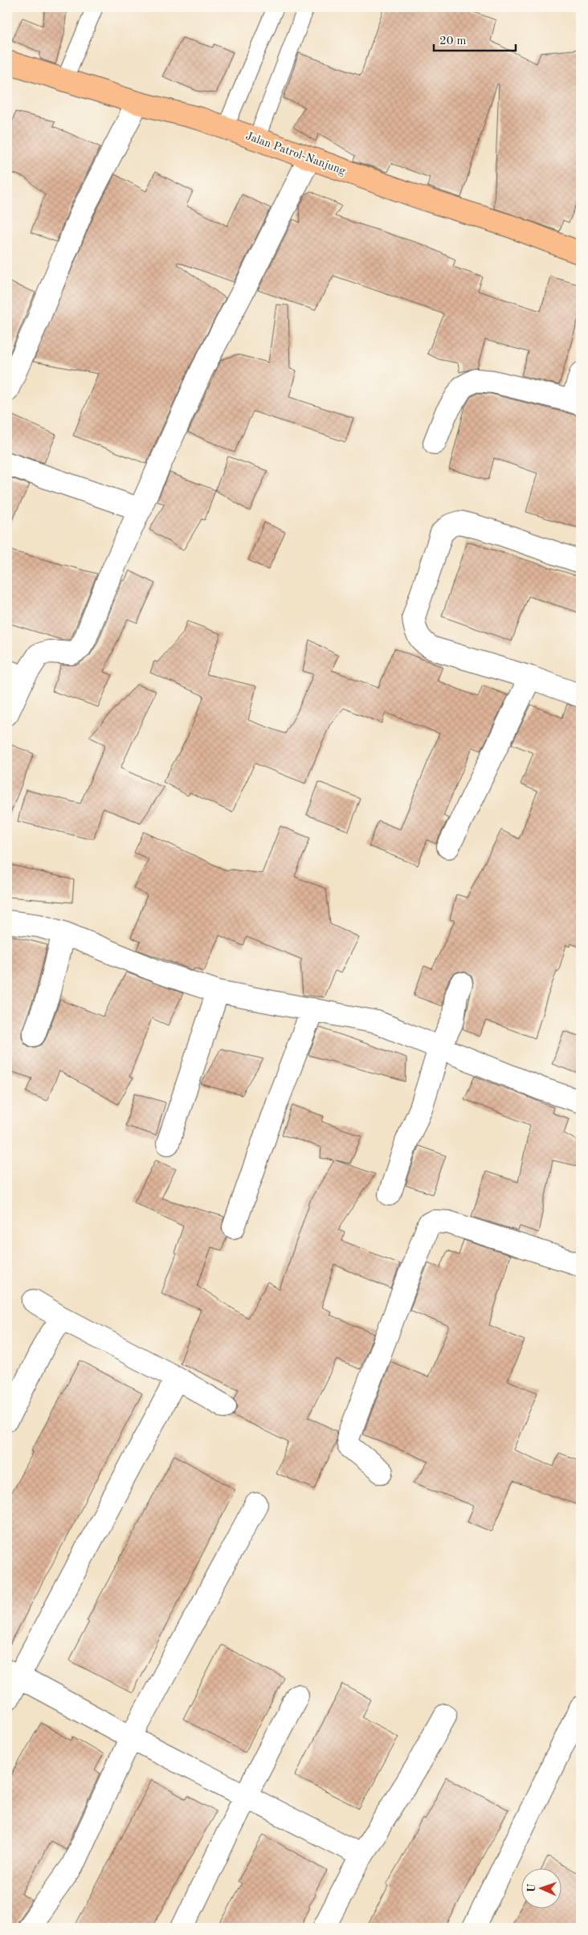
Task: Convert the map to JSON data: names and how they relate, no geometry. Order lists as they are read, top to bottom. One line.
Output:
{"streets":{"main road":["Jalan Patrol-Nanjung"]},"scale_bar":"20 m","north":"left"}
